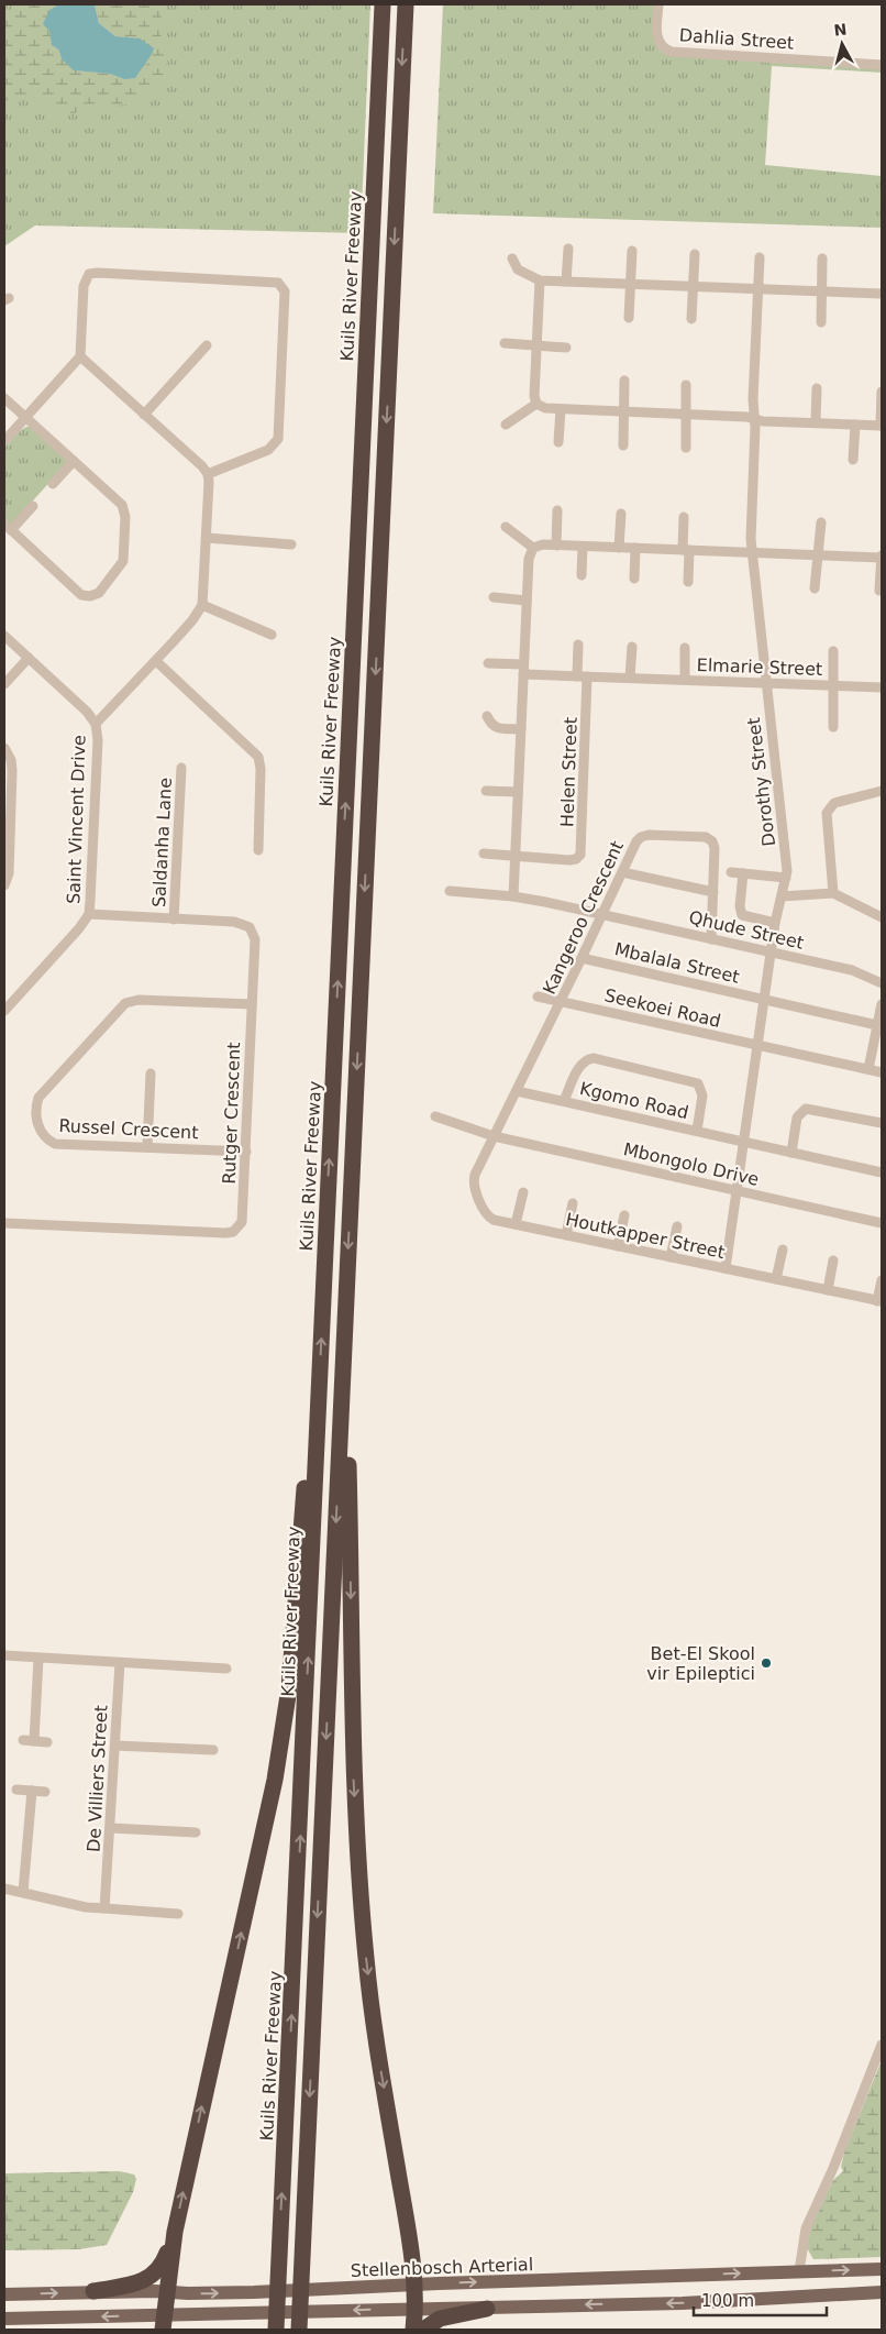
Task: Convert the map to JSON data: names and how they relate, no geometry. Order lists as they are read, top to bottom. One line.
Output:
{"streets":{"highway":["Kuils River Freeway"],"main road":["Stellenbosch Arterial"],"street":["Dahlia Street","Elmarie Street","Helen Street","Dorothy Street","Saint Vincent Drive","Saldanha Lane","Kangeroo Crescent","Qhude Street","Mbalala Street","Seekoei Road","Kgomo Road","Rutger Crescent","Russel Crescent","Mbongolo Drive","Houtkapper Street","De Villiers Street"]},"crossings":[["Elmarie Street","Helen Street"],["Elmarie Street","Dorothy Street"],["Dorothy Street","Qhude Street"],["Dorothy Street","Mbalala Street"],["Dorothy Street","Seekoei Road"],["Dorothy Street","Kgomo Road"],["Dorothy Street","Mbongolo Drive"],["Dorothy Street","Houtkapper Street"],["Saint Vincent Drive","Rutger Crescent"],["Saldanha Lane","Rutger Crescent"],["Kangeroo Crescent","Qhude Street"],["Kangeroo Crescent","Mbalala Street"],["Kangeroo Crescent","Seekoei Road"],["Kangeroo Crescent","Kgomo Road"],["Kangeroo Crescent","Mbongolo Drive"],["Kangeroo Crescent","Houtkapper Street"],["Rutger Crescent","Russel Crescent"],["Mbongolo Drive","Houtkapper Street"]],"places":["Bet-El Skool vir Epileptici"],"scale_bar":"100 m","north":"top"}
